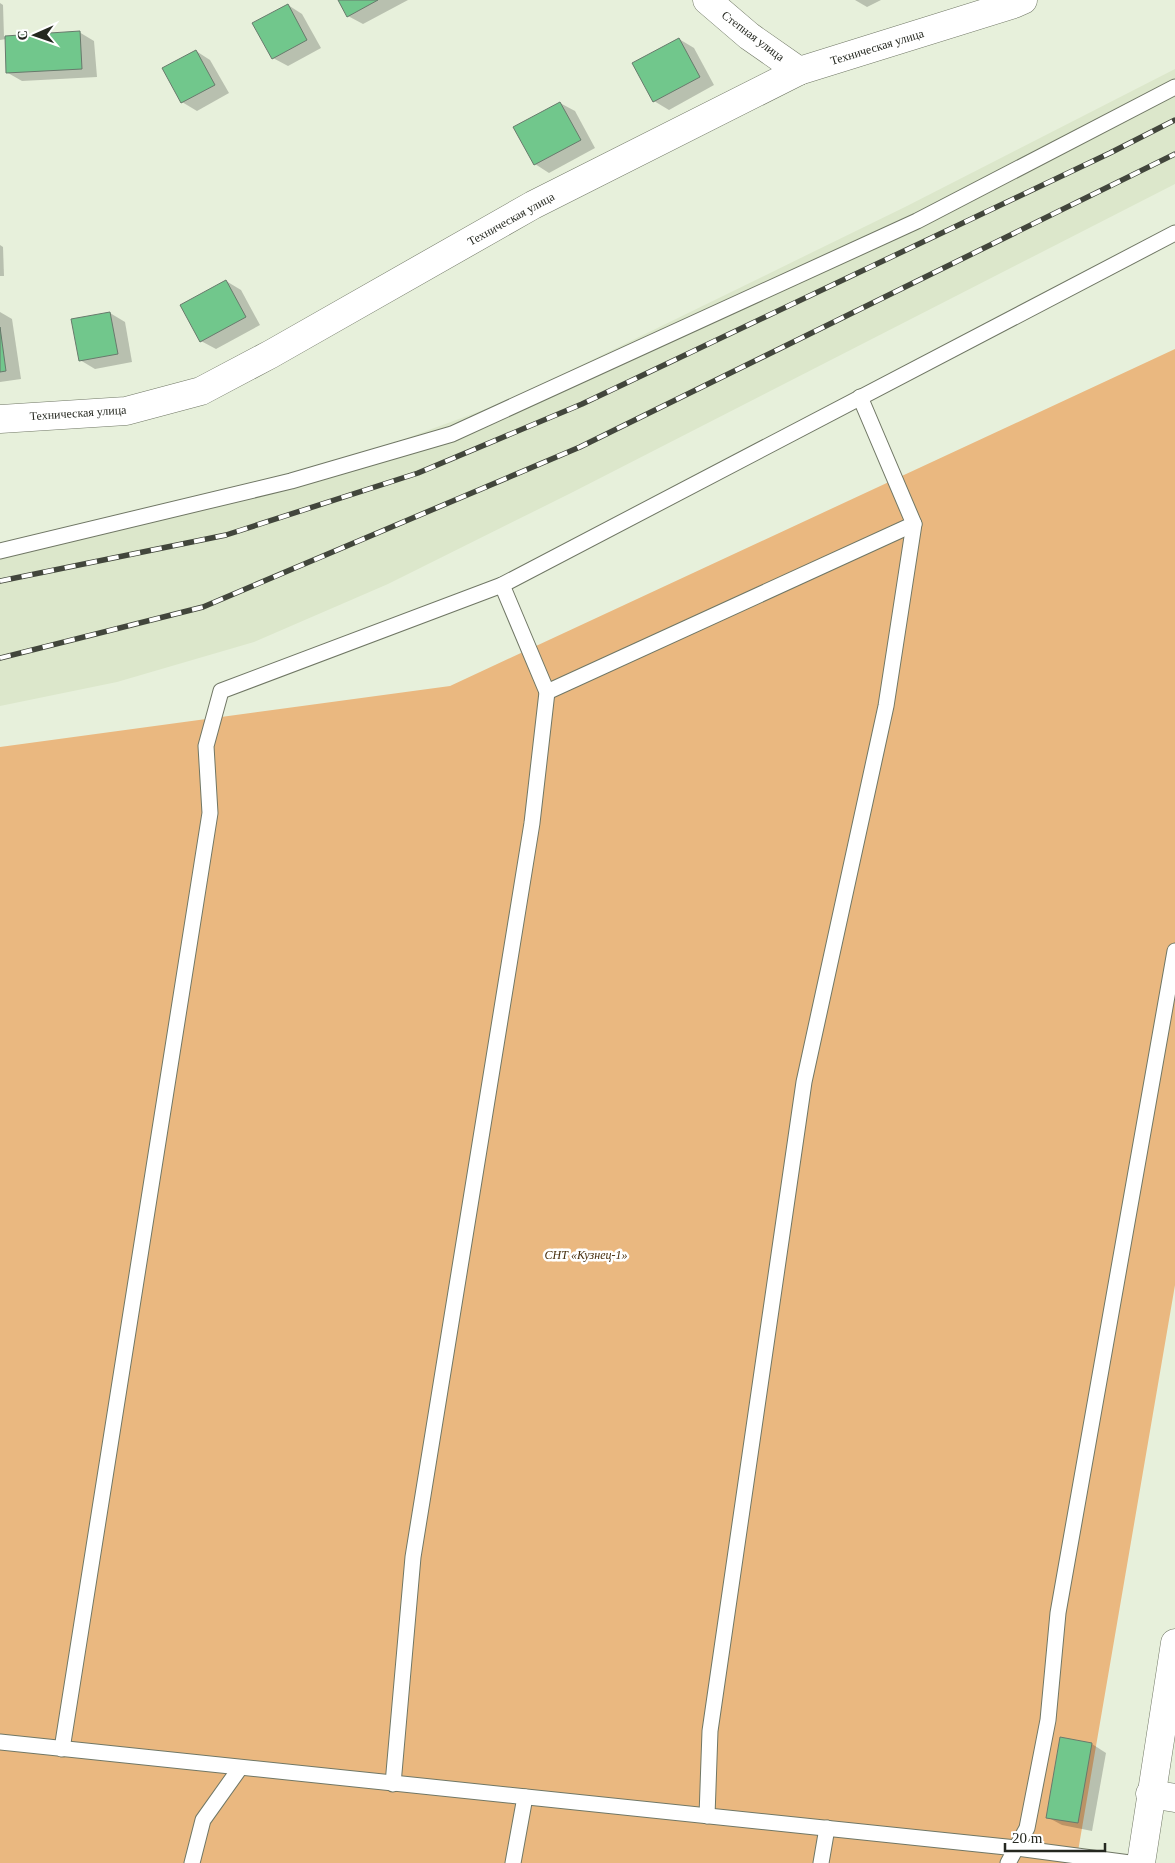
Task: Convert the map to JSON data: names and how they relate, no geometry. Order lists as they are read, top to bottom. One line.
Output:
{"streets":{"street":["Степная улица","Техническая улица"]},"crossings":[["Степная улица","Техническая улица"]],"parks":["СНТ «Кузнец-1»"],"scale_bar":"20 m","north":"left"}
